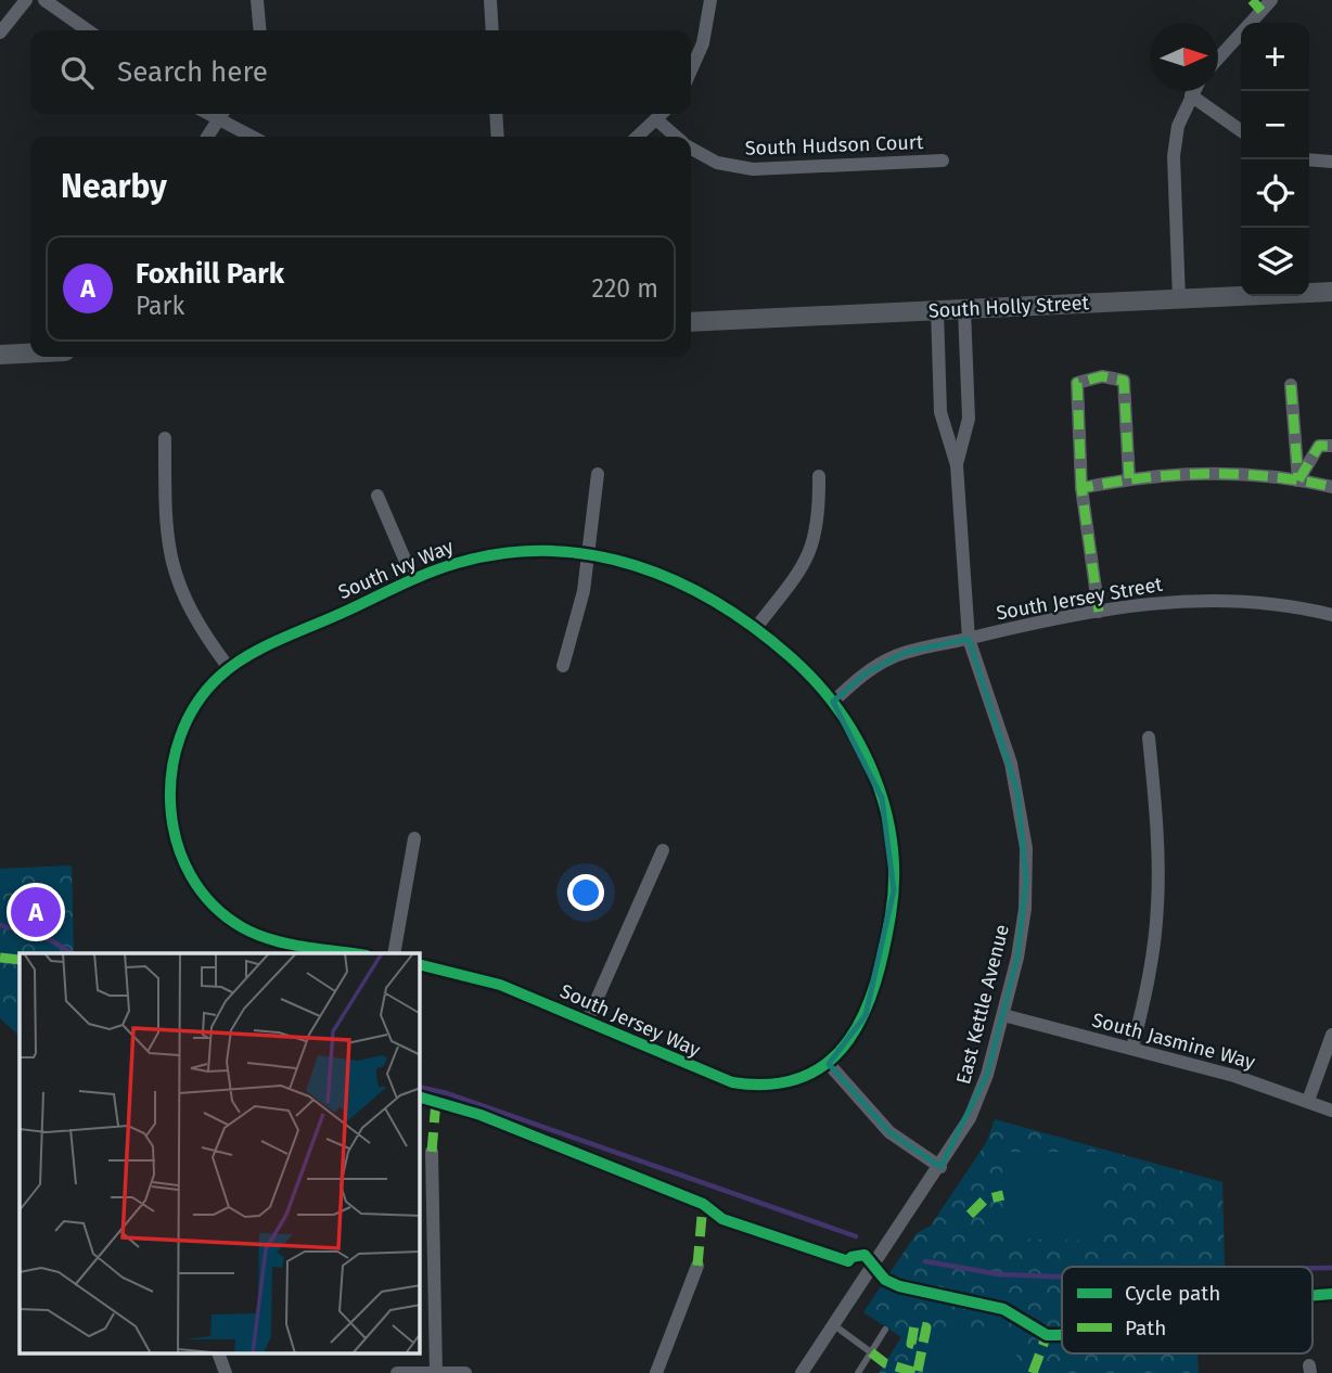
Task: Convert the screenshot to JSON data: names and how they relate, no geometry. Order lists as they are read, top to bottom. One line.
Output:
{"streets":{"main road":["South Holly Street"],"street":["South Hudson Court","South Ivy Way","South Jersey Street","East Kettle Avenue","South Jersey Way","South Jasmine Way"]},"crossings":[["South Holly Street","East Kettle Avenue"],["South Ivy Way","South Jersey Street"],["South Ivy Way","South Jersey Way"],["South Jersey Street","East Kettle Avenue"],["East Kettle Avenue","South Jasmine Way"]],"legend":["Cycle path","Path"],"north":"right","page":{"map_buttons":["+","−"],"search":"Search here","heading":"Nearby","list":[{"mark":"A","name":"Foxhill Park","note":"Park","value":"220 m"}],"pins":"A"}}
